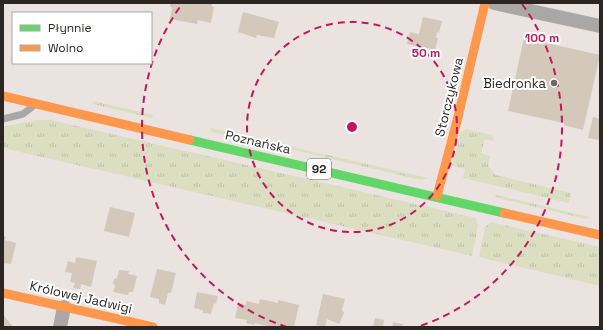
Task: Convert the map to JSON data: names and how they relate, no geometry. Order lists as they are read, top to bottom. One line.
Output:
{"streets":{"main road":["Storczykowa","Poznańska","92","Królowej Jadwigi"]},"crossings":[["Storczykowa","Poznańska"]],"places":["Biedronka"],"legend":["Płynnie","Wolno"],"rings":["100 m","50 m"]}
